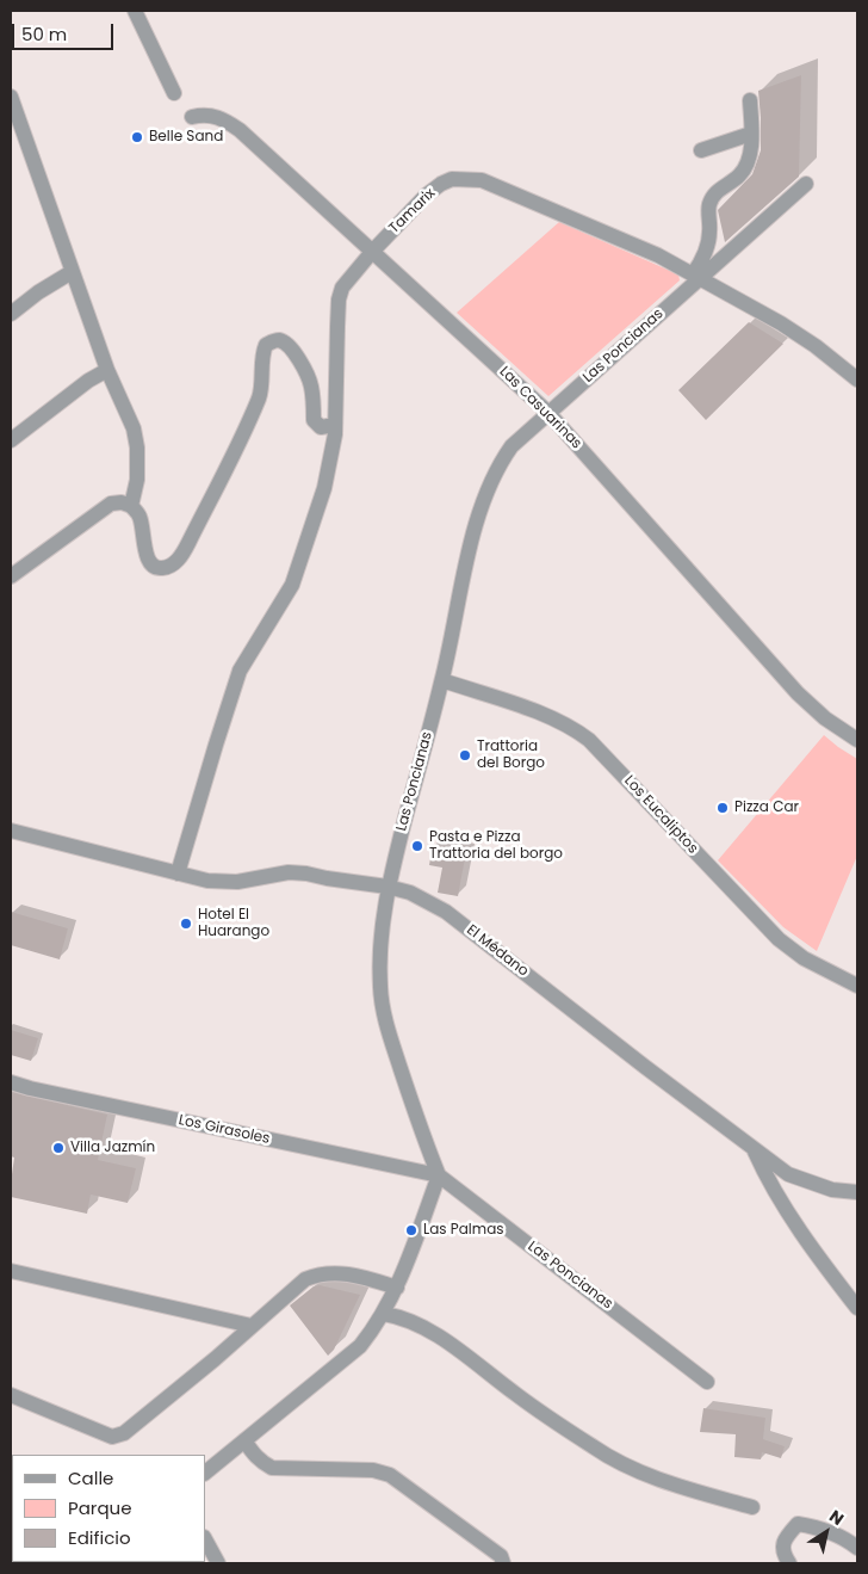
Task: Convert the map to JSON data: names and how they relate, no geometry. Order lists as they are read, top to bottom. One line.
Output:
{"streets":{"street":["Tamarix","Las Poncianas","Las Casuarinas","Los Eucaliptos","El Médano","Los Girasoles"]},"crossings":[["Tamarix","Las Poncianas"],["Tamarix","Las Casuarinas"],["Tamarix","El Médano"],["Las Poncianas","Las Casuarinas"],["Las Poncianas","Los Eucaliptos"],["Las Poncianas","El Médano"],["Las Poncianas","Los Girasoles"]],"places":["Belle Sand","Trattoria del Borgo","Pizza Car","Pasta e Pizza Trattoria del borgo","Hotel El Huarango","Villa Jazmín","Las Palmas"],"legend":["Calle","Parque","Edificio"],"scale_bar":"50 m","north":"top right"}
